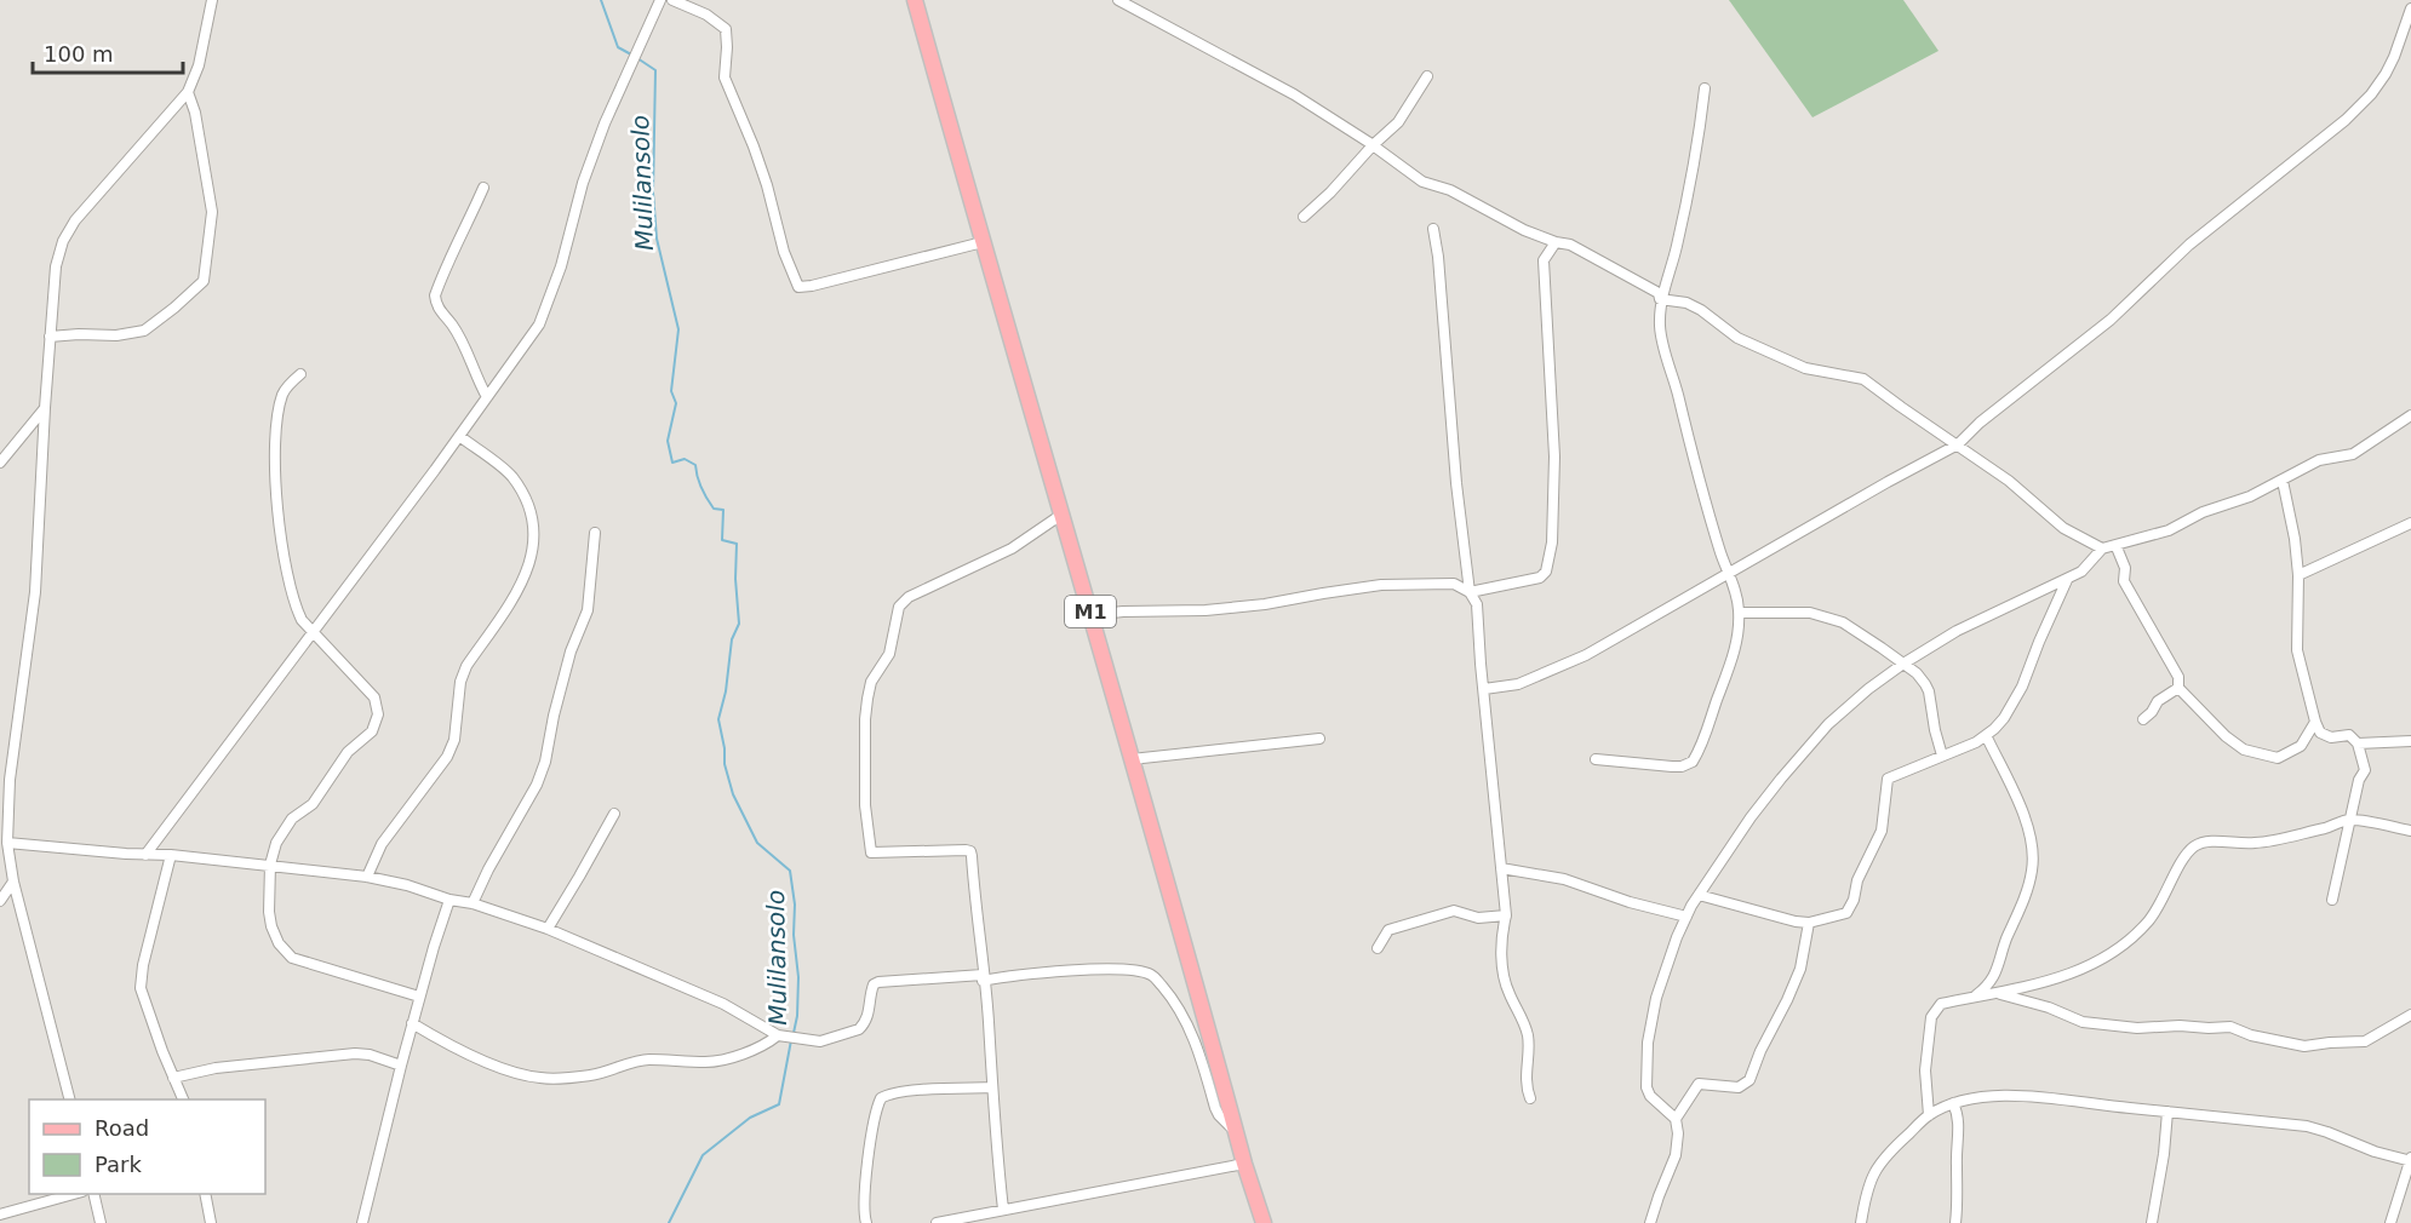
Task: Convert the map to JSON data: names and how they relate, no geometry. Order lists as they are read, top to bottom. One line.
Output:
{"streets":{"main road":["M1"]},"water":["Mulilansolo"],"legend":["Road","Park"],"scale_bar":"100 m"}
